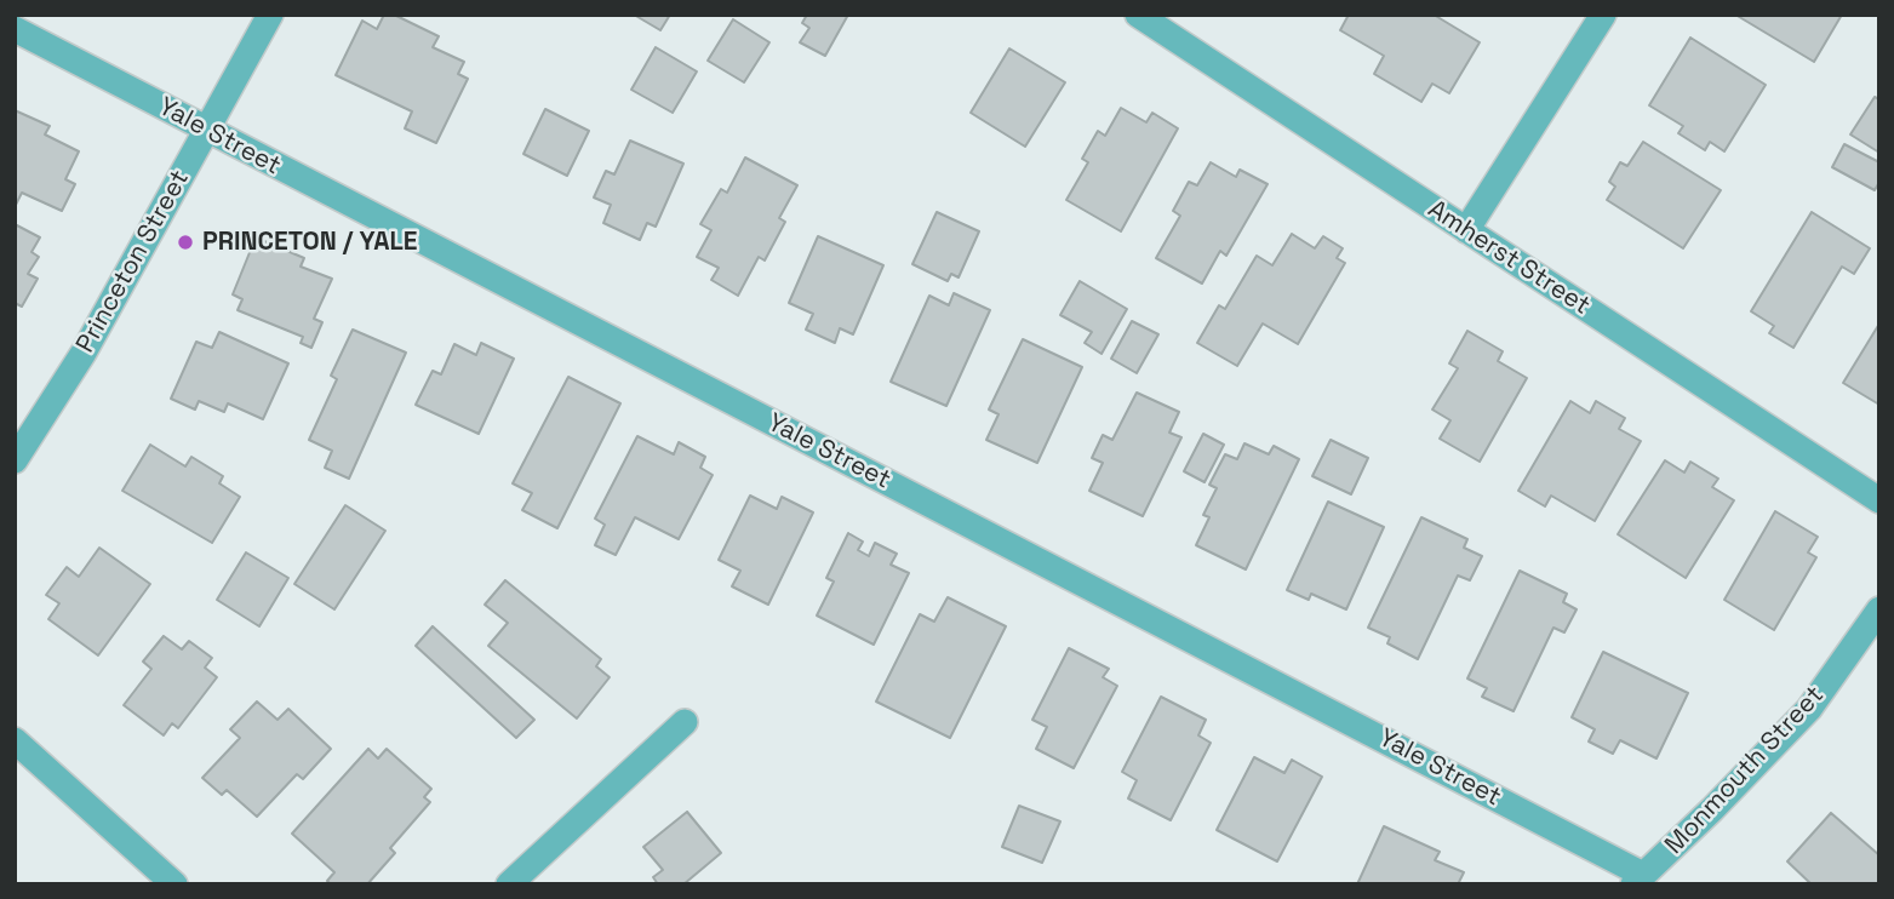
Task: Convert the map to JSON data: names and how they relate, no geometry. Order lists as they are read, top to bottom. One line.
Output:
{"streets":{"street":["Yale Street","Amherst Street","Princeton Street","Monmouth Street"]},"crossings":[["Yale Street","Princeton Street"],["Yale Street","Monmouth Street"]],"places":["PRINCETON / YALE"]}
